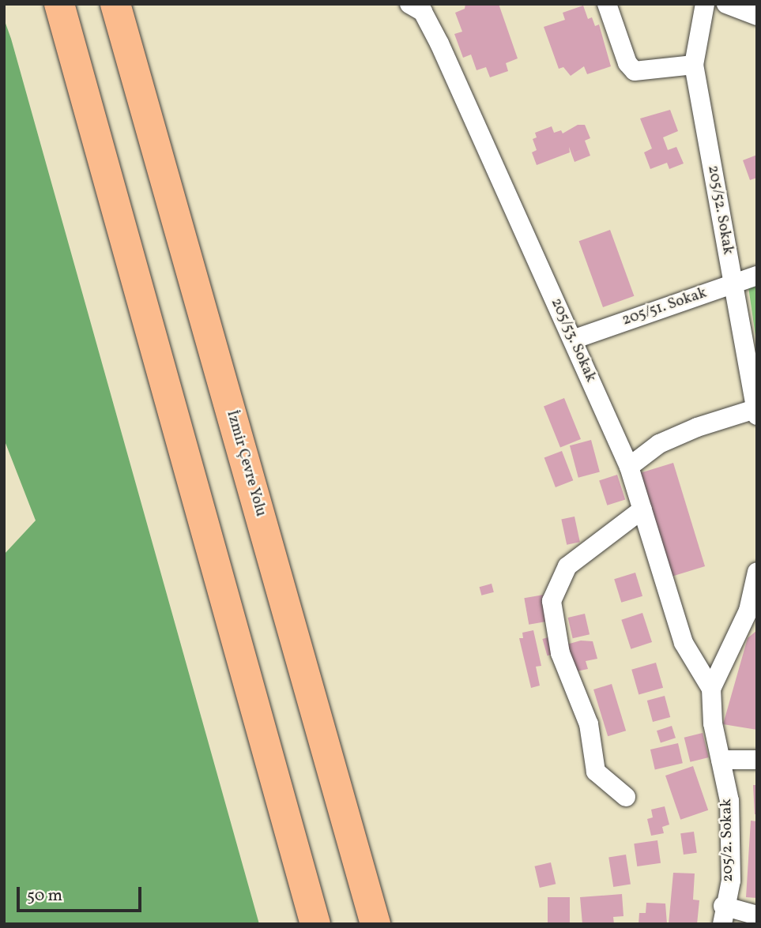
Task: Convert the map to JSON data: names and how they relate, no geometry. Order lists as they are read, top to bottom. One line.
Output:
{"streets":{"highway":["İzmir Çevre Yolu"],"street":["205/52. Sokak","205/51. Sokak","205/53. Sokak","205/2. Sokak"]},"crossings":[["205/52. Sokak","205/51. Sokak"],["205/51. Sokak","205/53. Sokak"],["205/53. Sokak","205/2. Sokak"]],"scale_bar":"50 m"}
